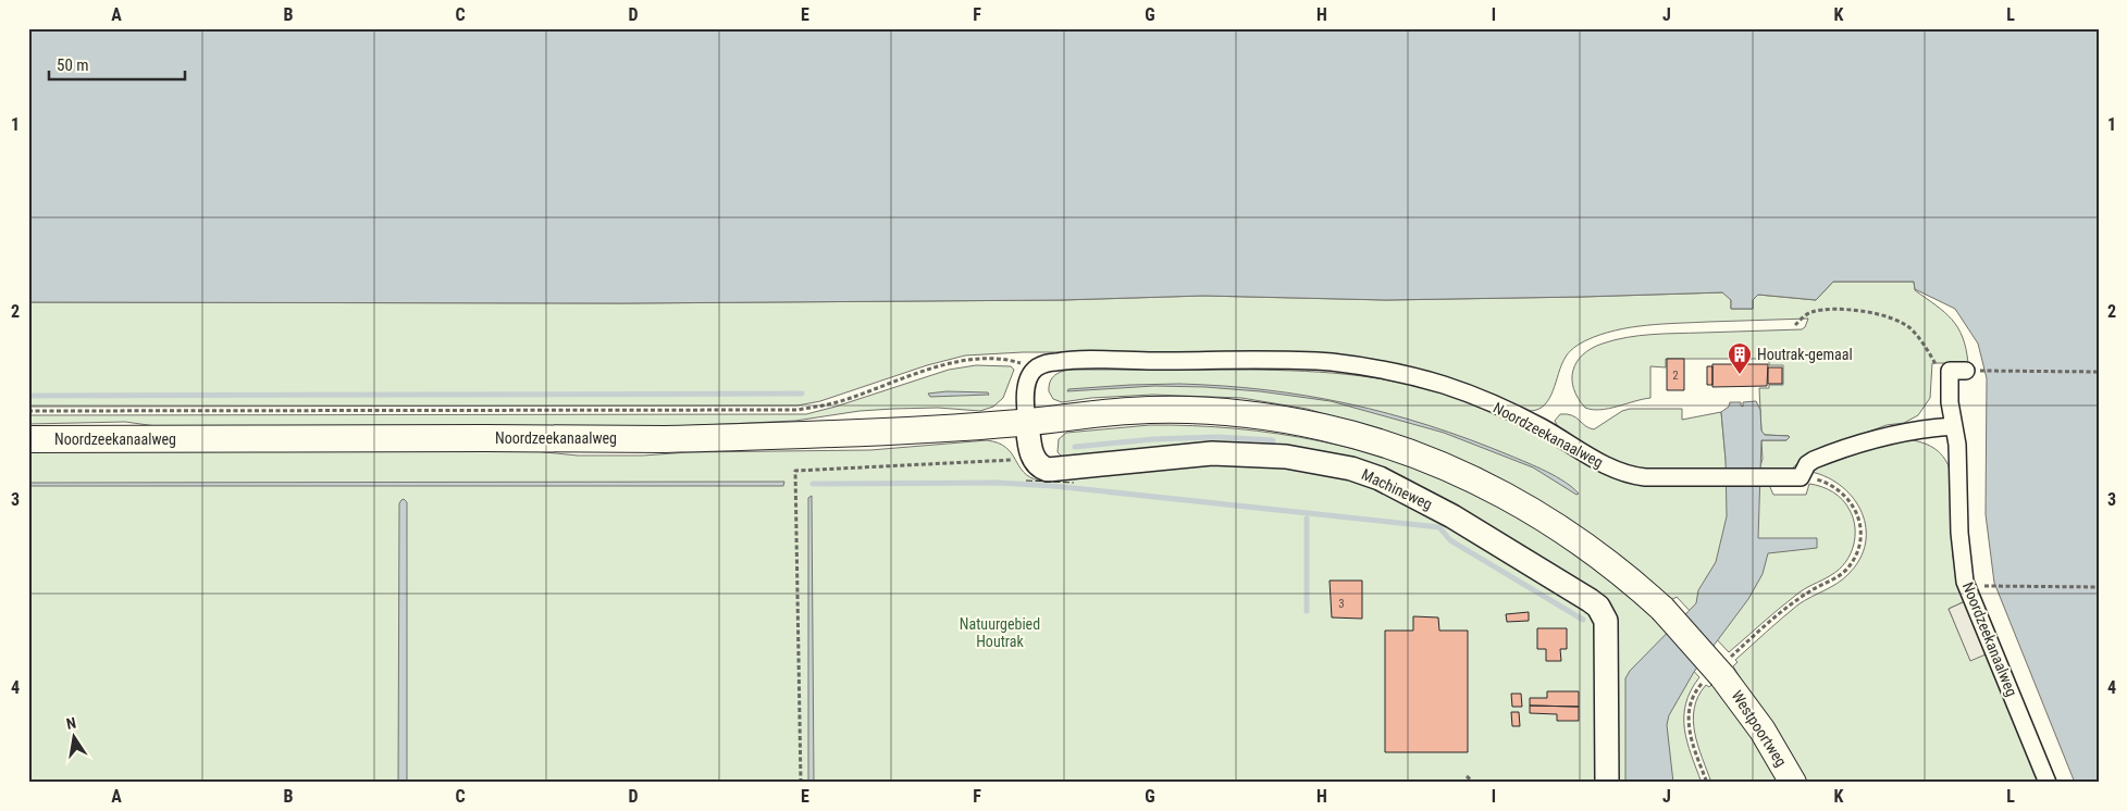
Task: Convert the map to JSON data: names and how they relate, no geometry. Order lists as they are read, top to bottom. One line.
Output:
{"streets":{"main road":["Noordzeekanaalweg","Westpoortweg"],"street":["Machineweg"]},"crossings":[["Noordzeekanaalweg","Westpoortweg"]],"parks":["Natuurgebied Houtrak"],"places":{"building":["Houtrak-gemaal"]},"house_numbers":["2","3"],"scale_bar":"50 m","north":"top","grid":{"columns":["A","B","C","D","E","F","G","H","I","J","K","L"],"rows":["1","2","3","4"]}}
